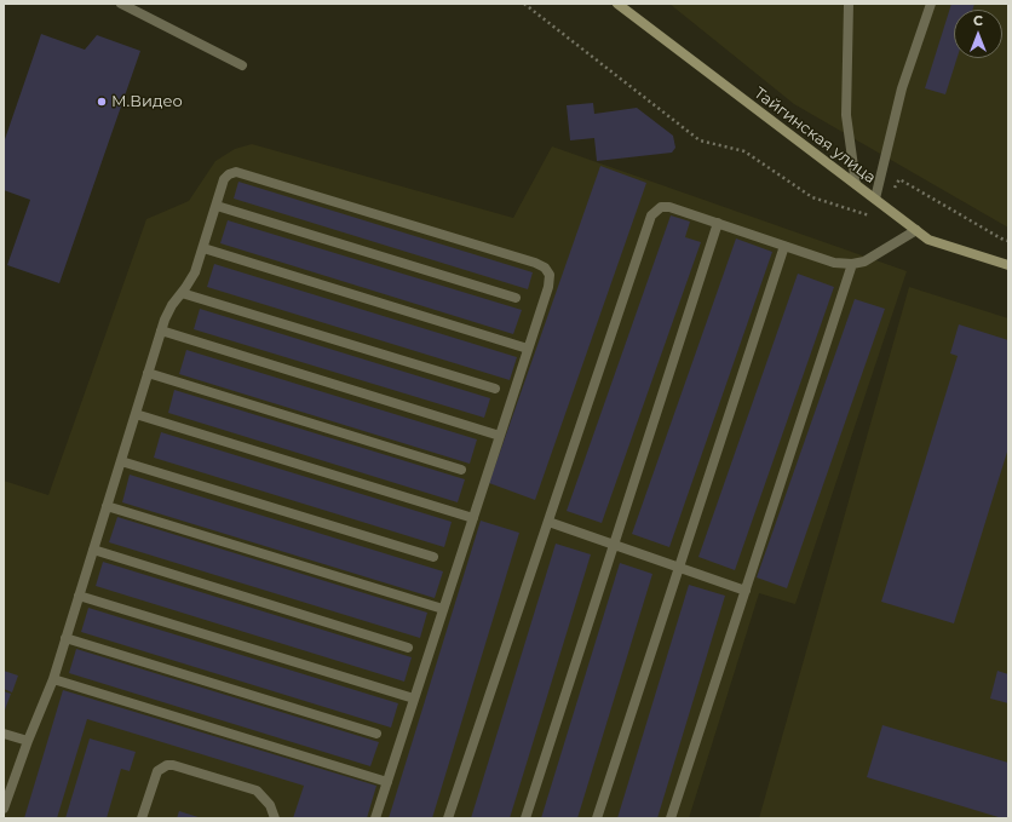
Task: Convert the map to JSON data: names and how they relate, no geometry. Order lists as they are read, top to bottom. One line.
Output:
{"streets":{"main road":["Тайгинская улица"]},"places":["М.Видео"],"north":"top"}
